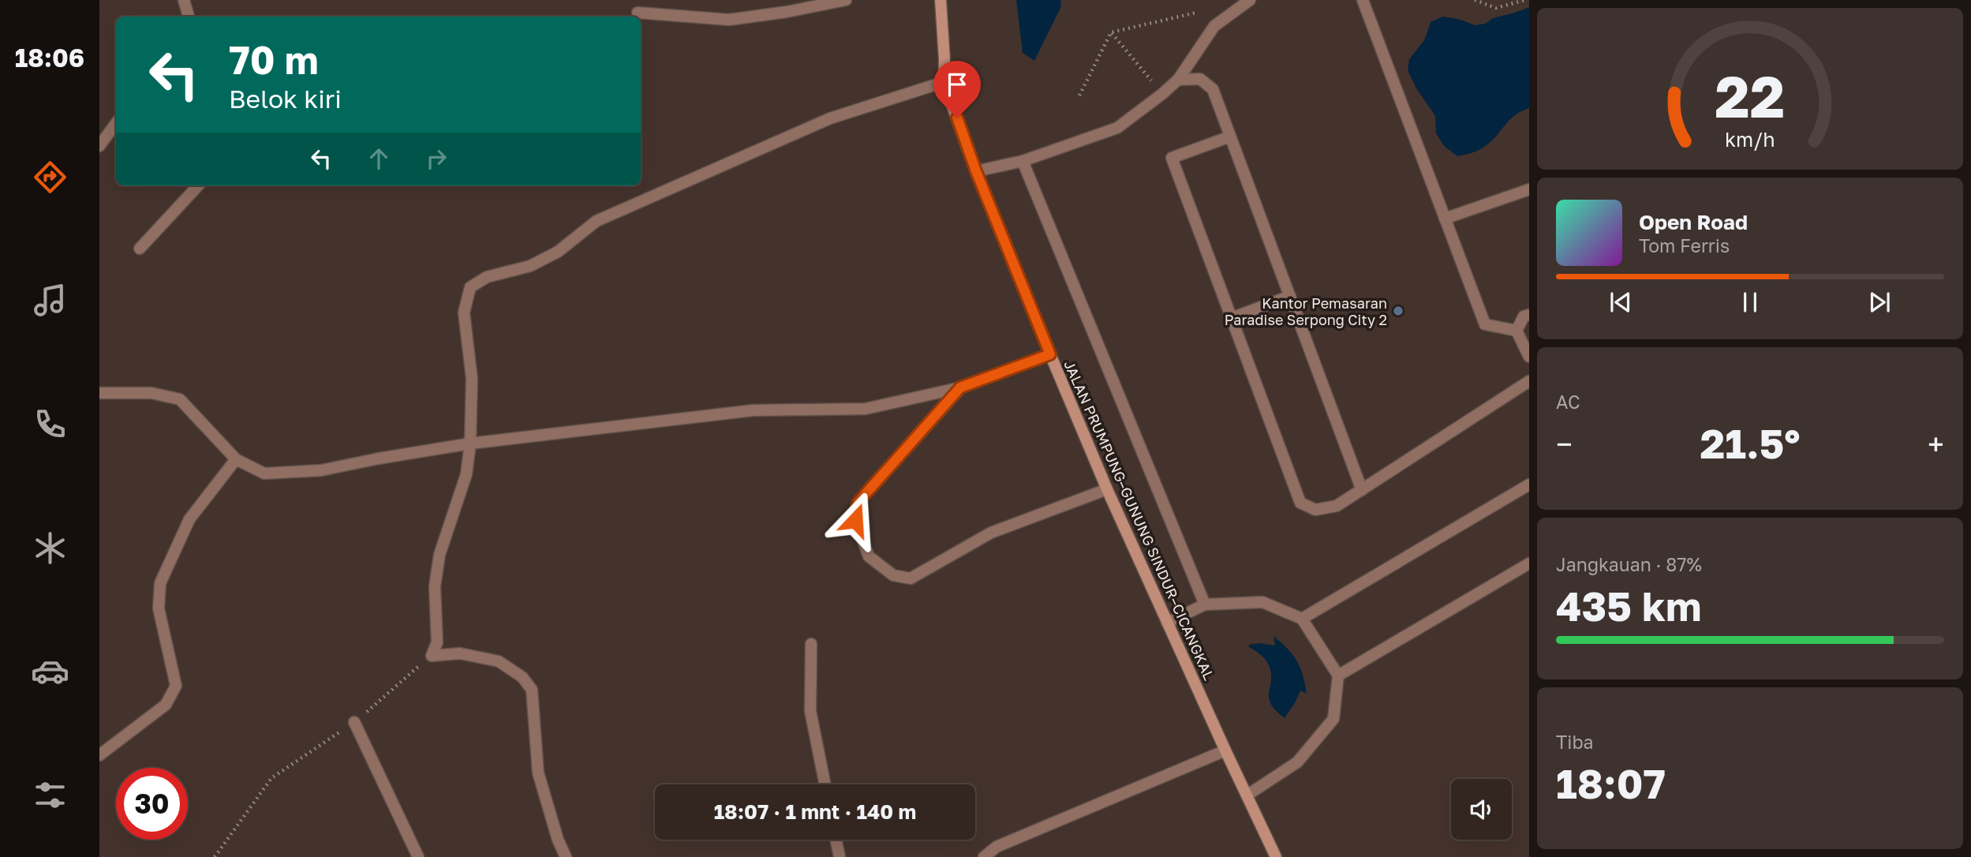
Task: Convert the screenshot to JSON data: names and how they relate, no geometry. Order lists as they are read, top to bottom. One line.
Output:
{"streets":{"main road":["JALAN PRUMPUNG–GUNUNG SINDUR–CICANGKAL"]},"places":["Kantor Pemasaran Paradise Serpong City 2"],"page":{"tabs":"18:06","turn":["70 m","Belok kiri"],"song":["Open Road","Tom Ferris"],"tile":["AC",["Jangkauan · 87%","435 km"],["Tiba","18:07"]],"heat":["−","21.5°","+"],"limit":"30","trip":"18:07 · 1 mnt · 140 m","gauge":["22","km/h"]}}
